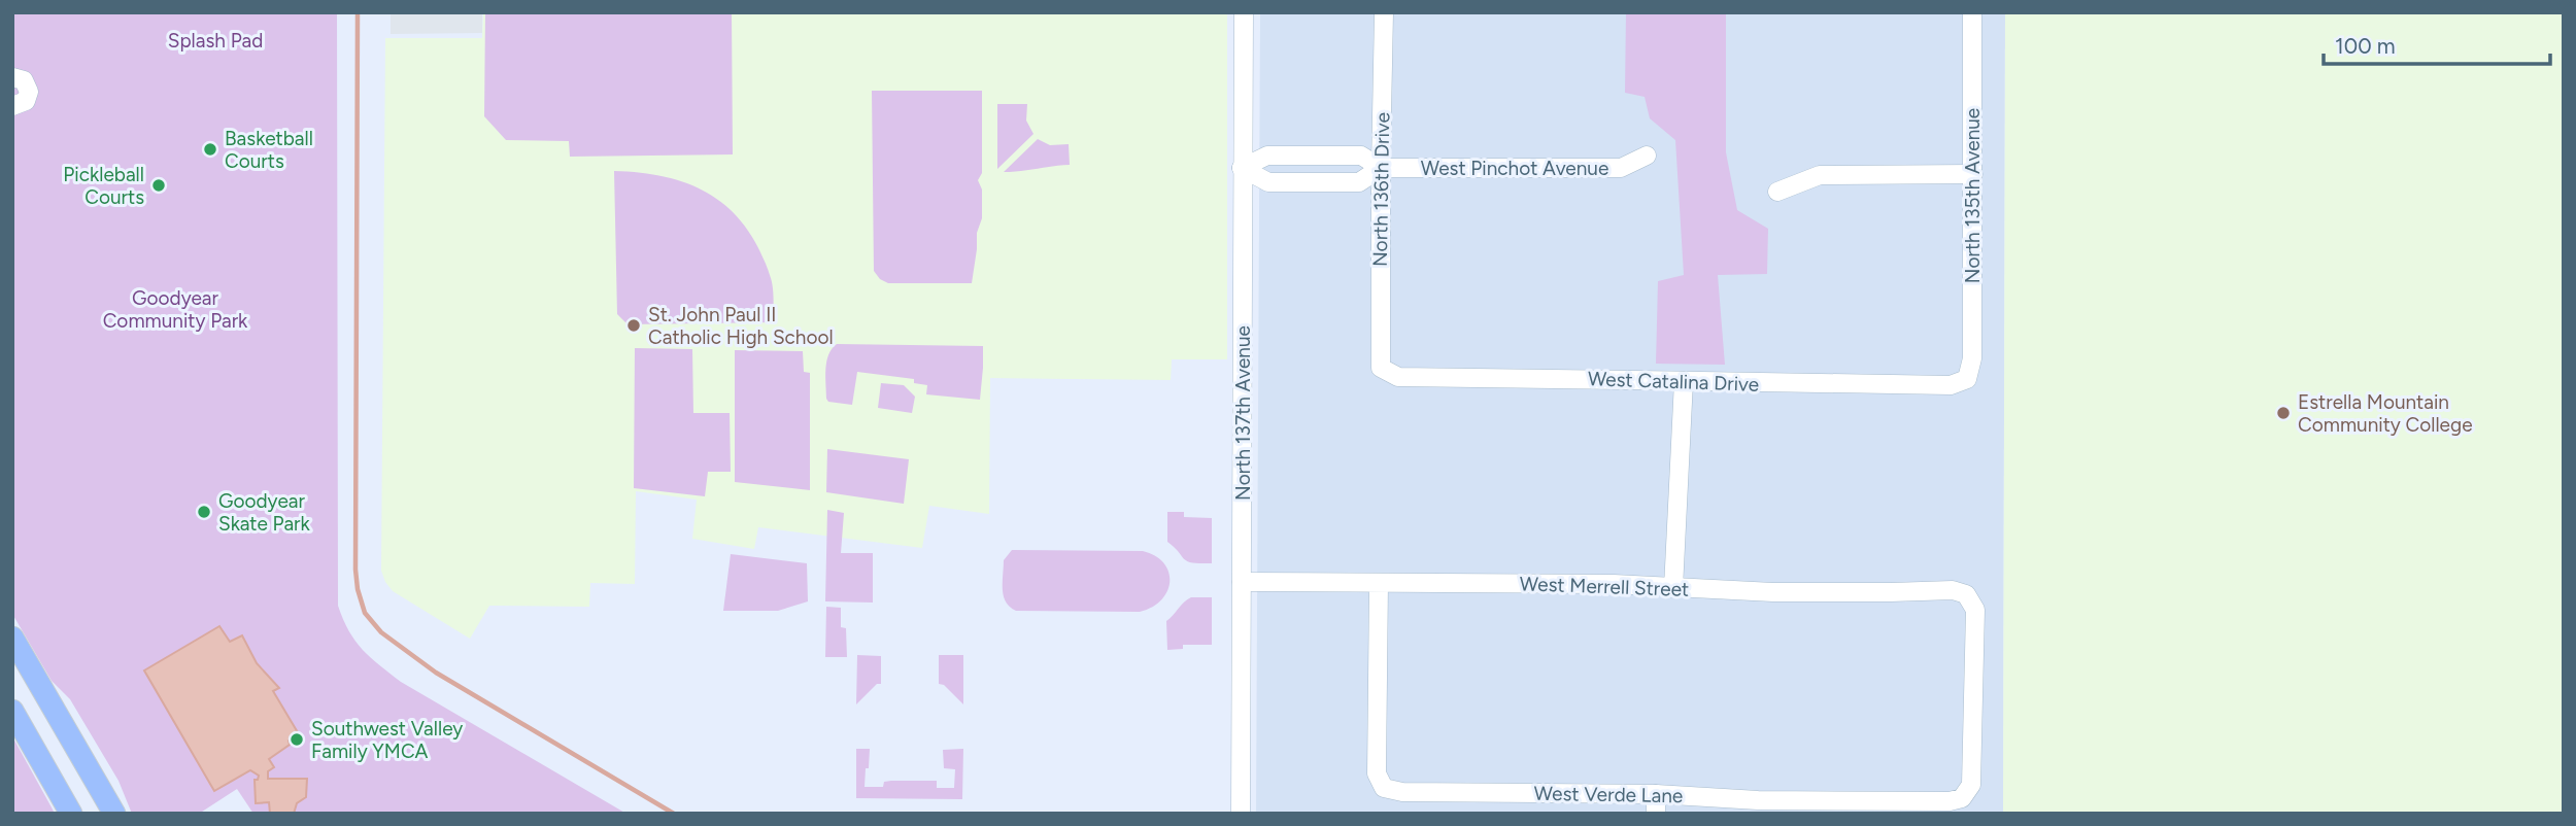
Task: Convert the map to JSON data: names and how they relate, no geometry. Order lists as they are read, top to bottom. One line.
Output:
{"streets":{"street":["West Pinchot Avenue","North 136th Drive","North 135th Avenue","West Catalina Drive","North 137th Avenue","West Merrell Street","West Verde Lane"]},"crossings":[["West Pinchot Avenue","North 136th Drive"],["West Pinchot Avenue","North 137th Avenue"],["North 136th Drive","West Catalina Drive"],["North 135th Avenue","West Catalina Drive"],["North 137th Avenue","West Merrell Street"],["West Merrell Street","West Verde Lane"]],"parks":["Splash Pad","Goodyear Community Park"],"places":["Basketball Courts","Pickleball Courts","St. John Paul II Catholic High School","Estrella Mountain Community College","Goodyear Skate Park","Southwest Valley Family YMCA"],"scale_bar":"100 m"}
